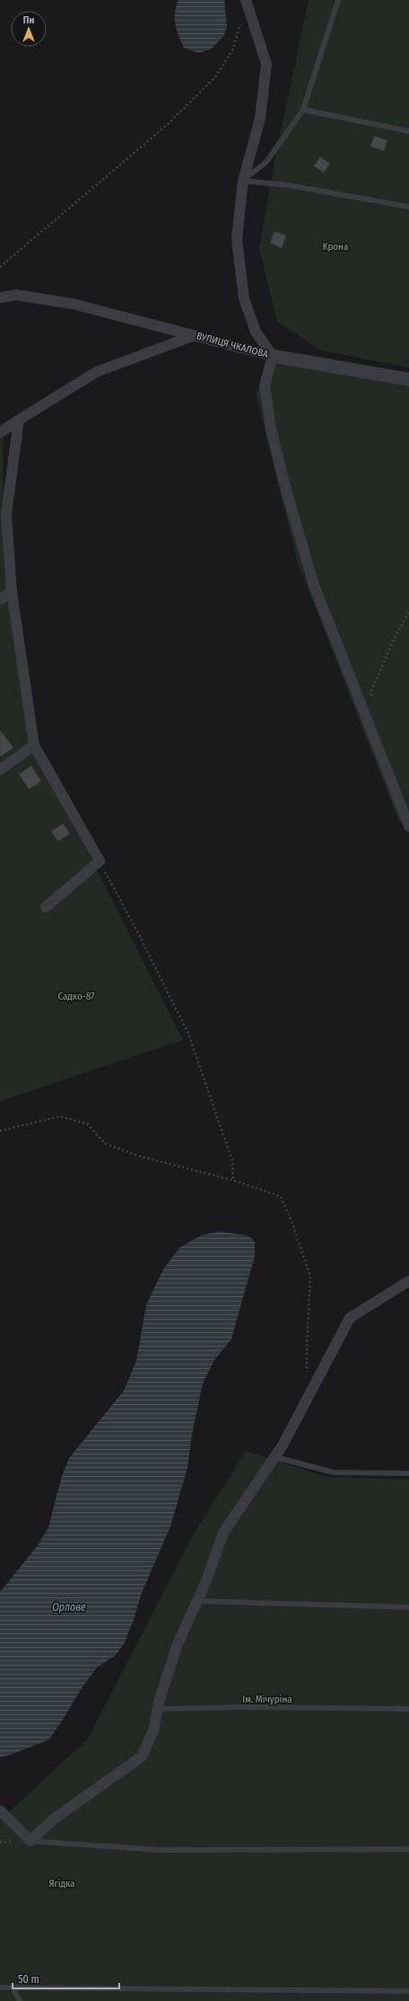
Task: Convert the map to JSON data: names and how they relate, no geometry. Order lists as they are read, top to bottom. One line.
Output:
{"streets":{"street":["ВУЛИЦЯ ЧКАЛОВА"]},"water":["Орлове"],"parks":["Крона","Садко-87","Ім. Мічуріна","Ягідка"],"scale_bar":"50 m","north":"top"}
